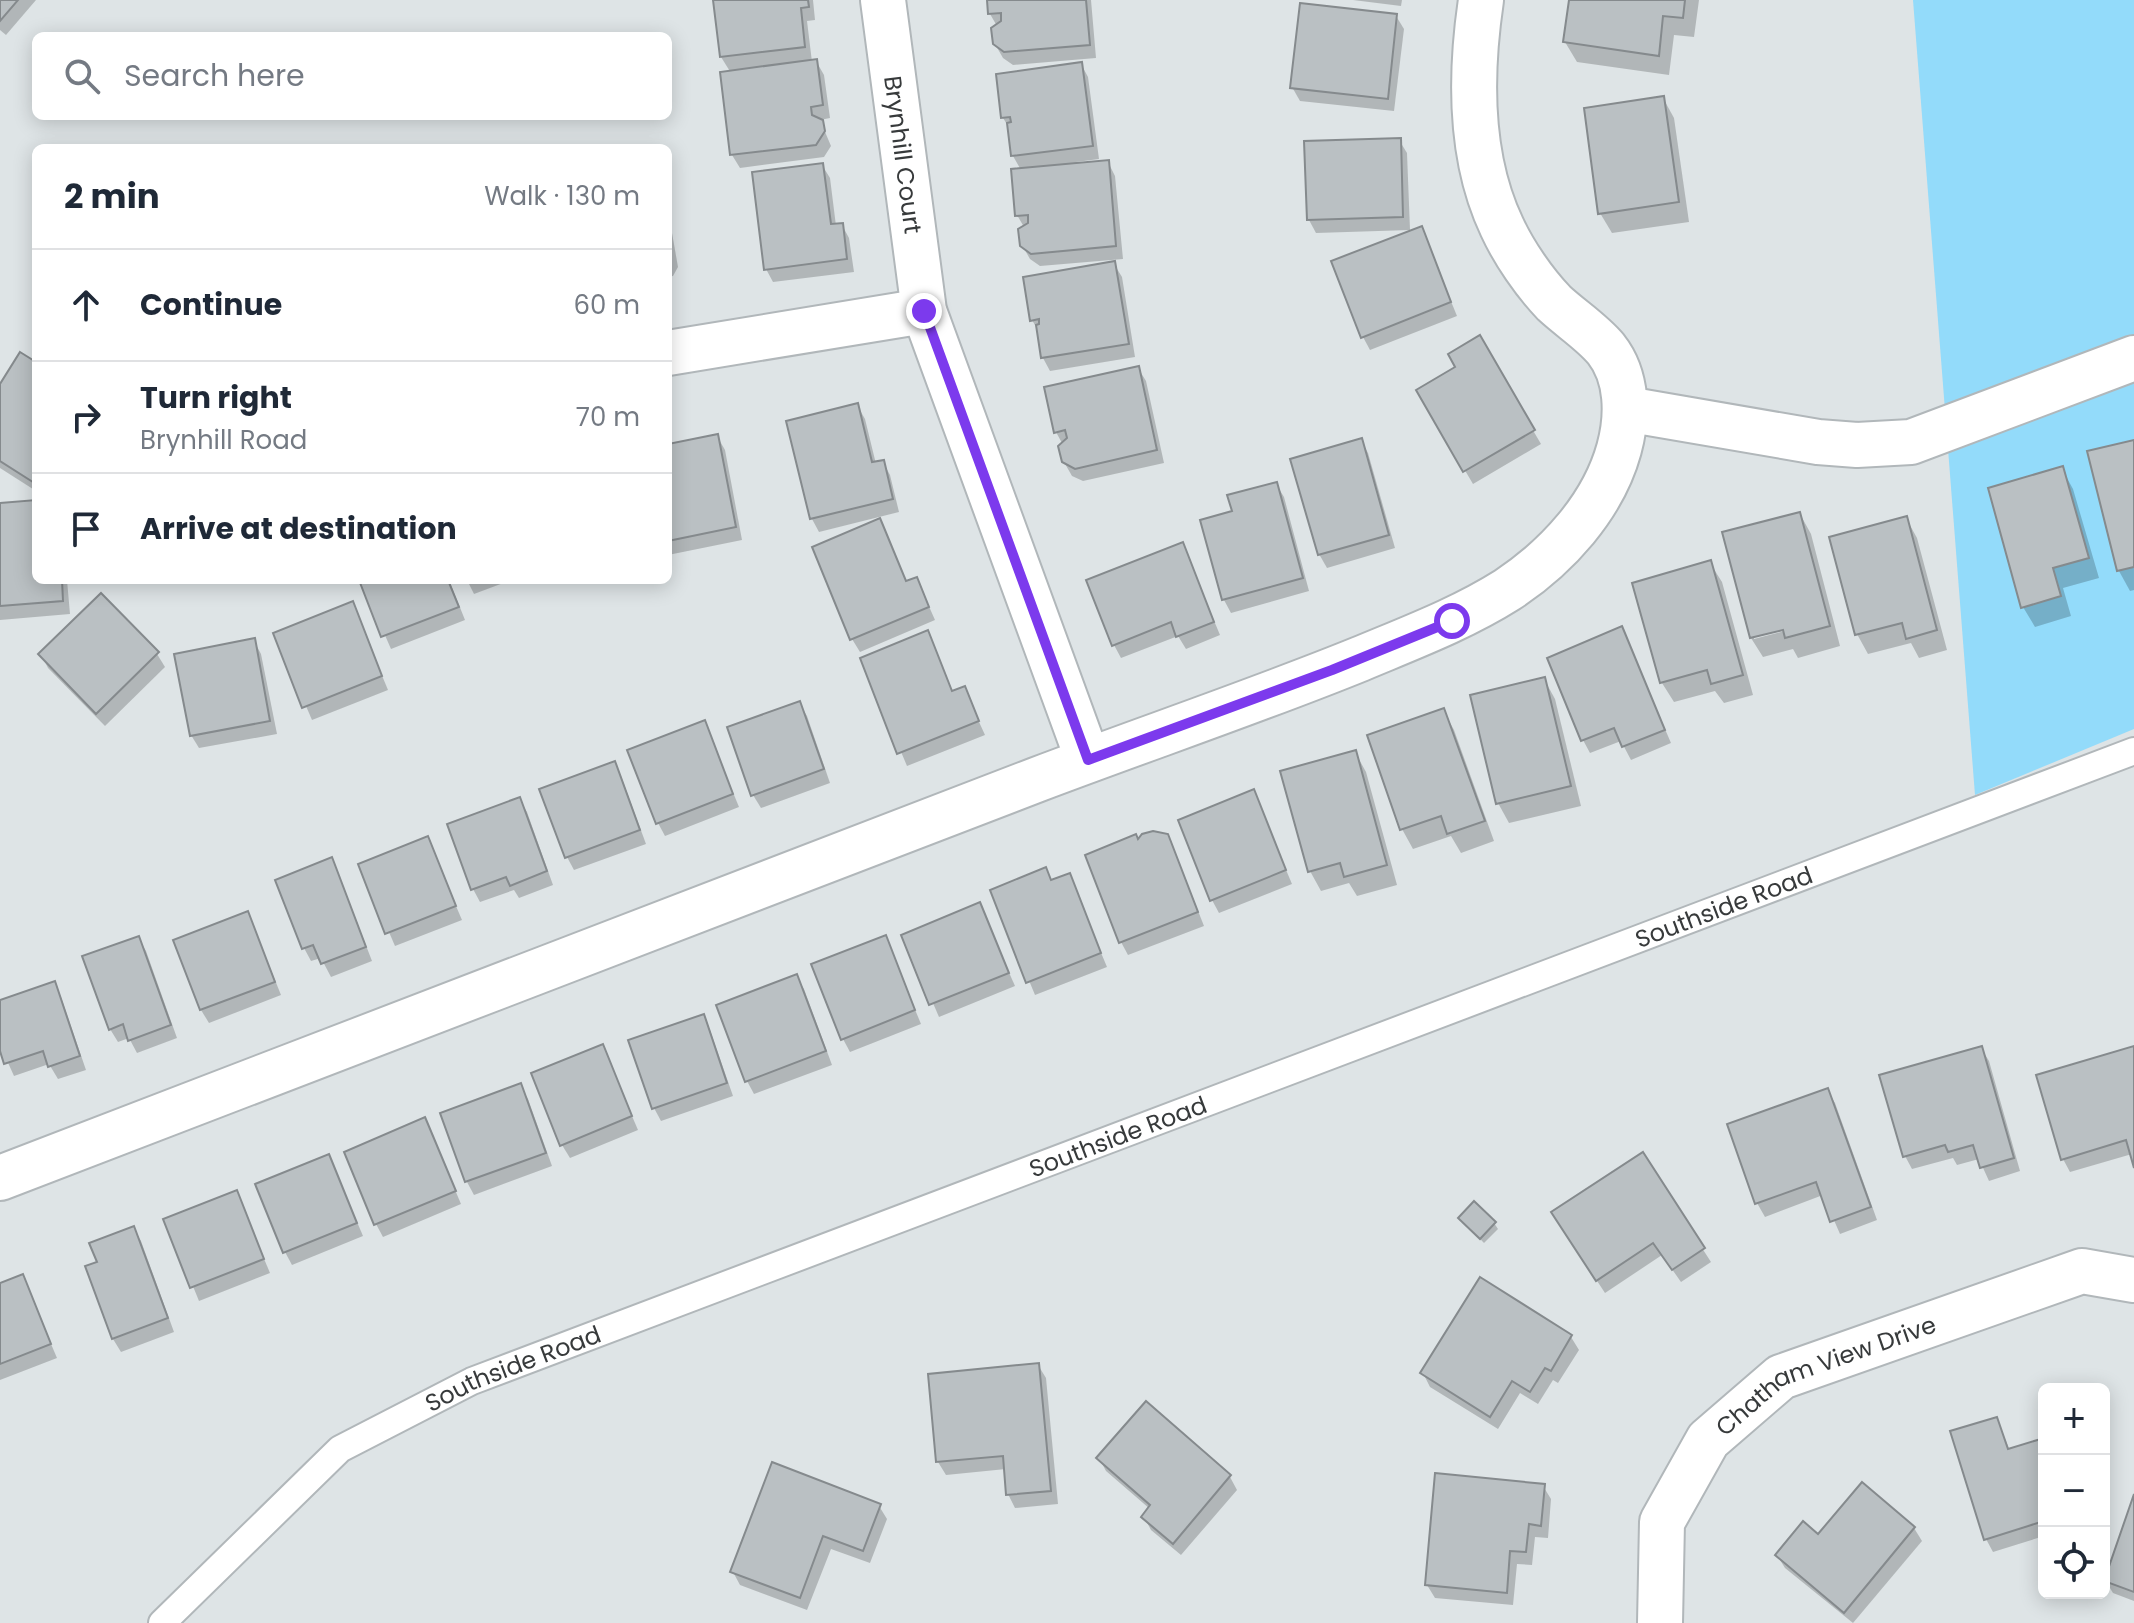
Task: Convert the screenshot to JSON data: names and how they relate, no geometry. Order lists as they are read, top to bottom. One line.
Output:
{"streets":{"street":["Brynhill Court","Chatham View Drive"],"lane":["Southside Road"]},"page":{"search":"Search here","heading":["2 min","Walk · 130 m"],"list":[["Continue","60 m"],["Turn right","Brynhill Road","70 m"],"Arrive at destination"],"map_buttons":["+","−"]}}
